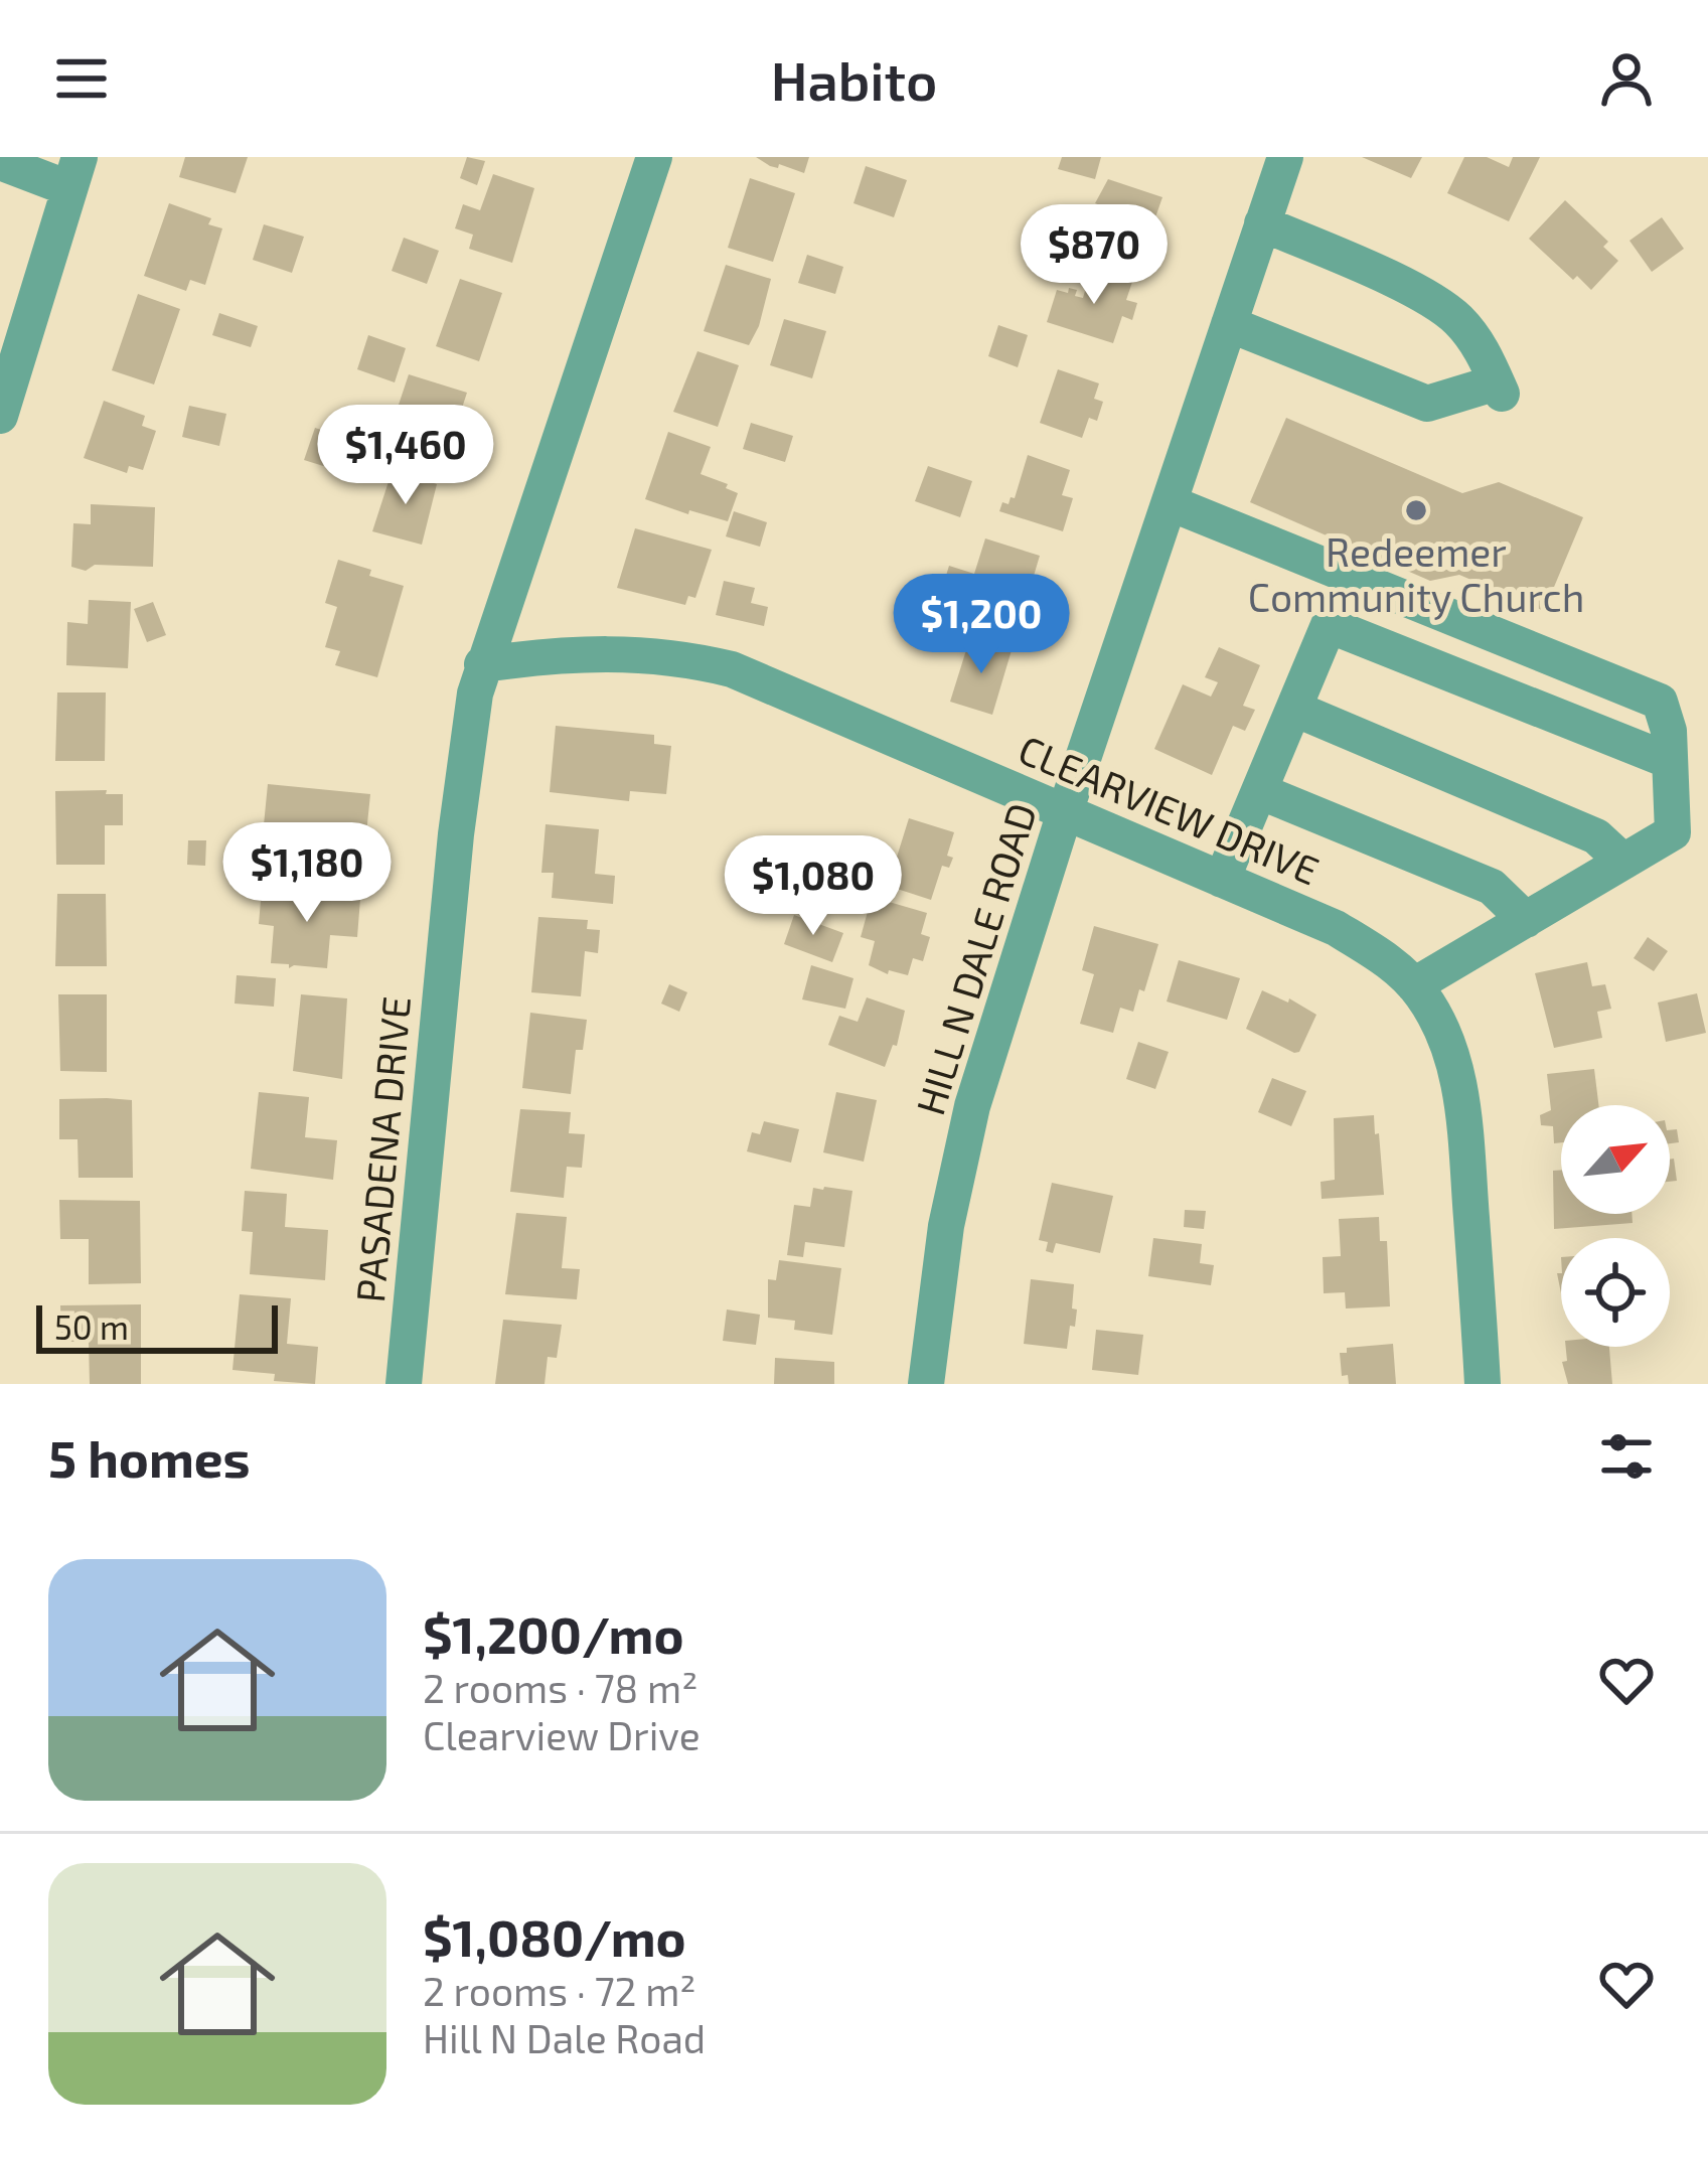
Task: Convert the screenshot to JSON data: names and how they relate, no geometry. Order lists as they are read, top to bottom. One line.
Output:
{"streets":{"street":["CLEARVIEW DRIVE","HILL N DALE ROAD","PASADENA DRIVE"]},"crossings":[["CLEARVIEW DRIVE","HILL N DALE ROAD"],["CLEARVIEW DRIVE","PASADENA DRIVE"]],"places":["Redeemer Community Church"],"scale_bar":"50 m","north":"top right","page":{"header":"Habito","price":["$870","$1,460","$1,200","$1,180","$1,080"],"scale":"50 m","heading":"5 homes","list":[{"name":"$1,200/mo","note":"2 rooms · 78 m² · Clearview Drive"},{"name":"$1,080/mo","note":"2 rooms · 72 m² · Hill N Dale Road"}]}}
